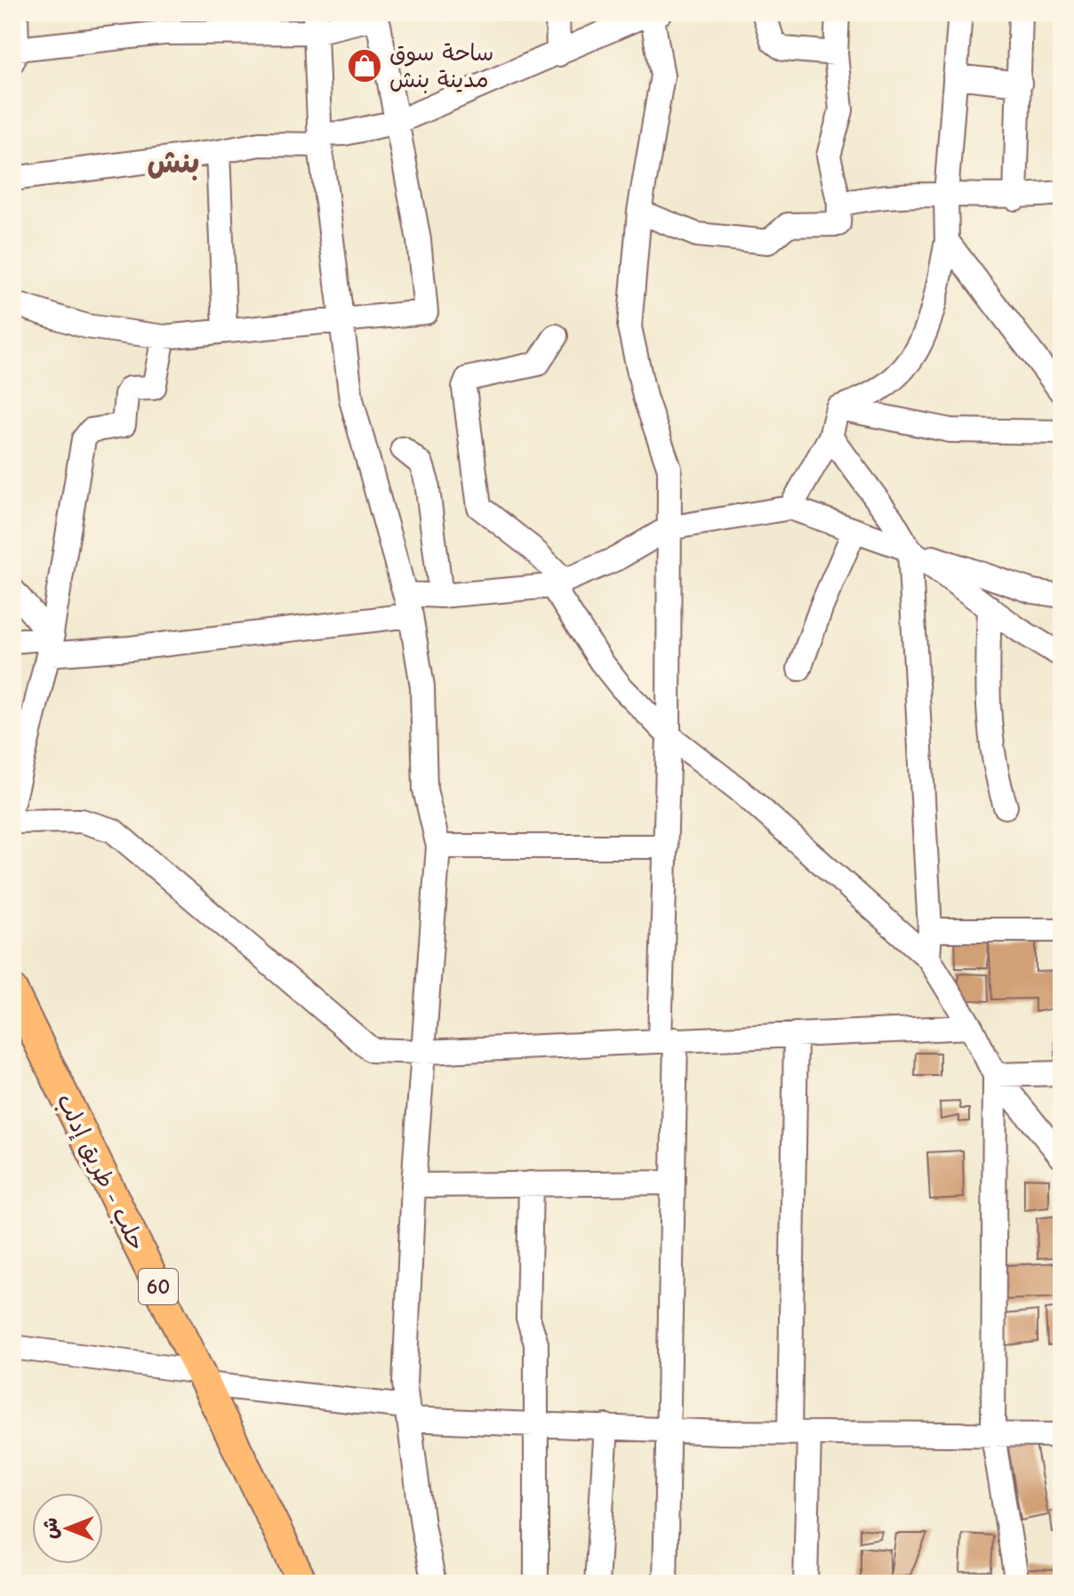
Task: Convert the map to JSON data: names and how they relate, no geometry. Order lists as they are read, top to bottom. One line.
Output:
{"streets":{"main road":["حلب - طريق إدلب","60"]},"districts":["بنش"],"places":{"shop":["ساحة سوق مدينة بنش"]},"north":"left"}
